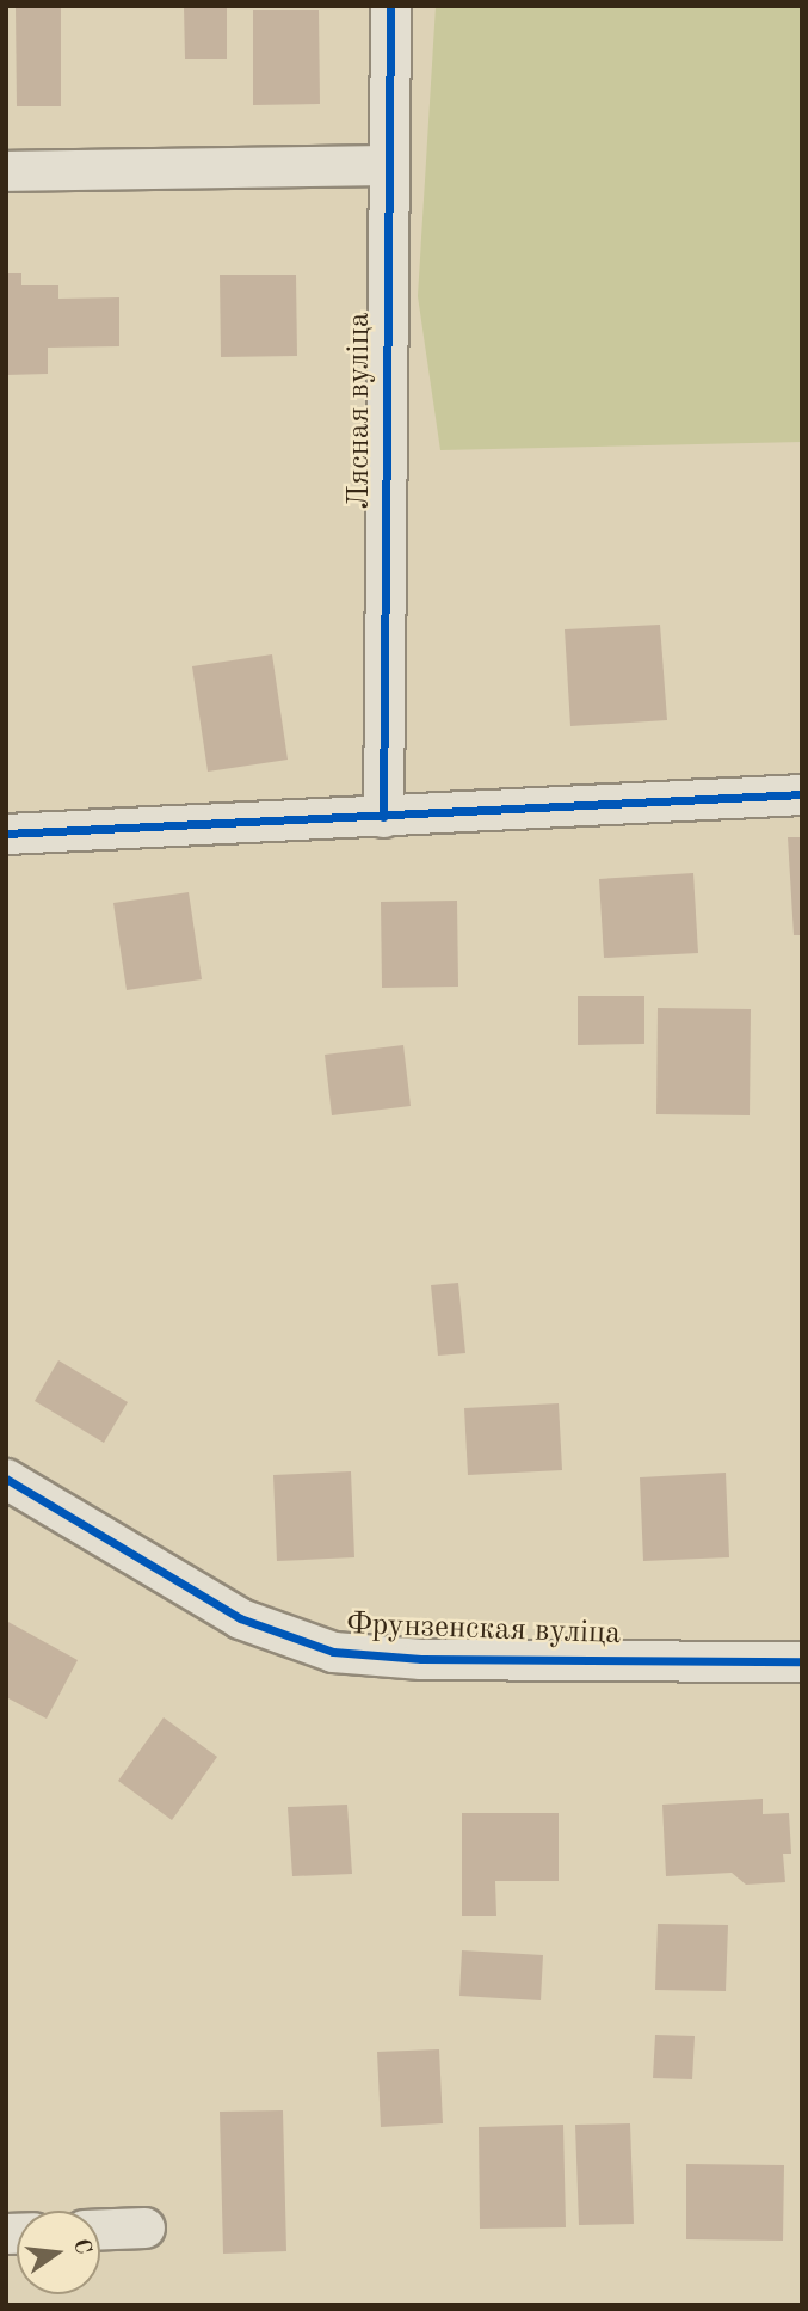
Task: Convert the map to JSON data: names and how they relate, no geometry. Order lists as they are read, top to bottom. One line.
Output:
{"streets":{"street":["Лясная вуліца","Фрунзенская вуліца"]},"north":"right"}
